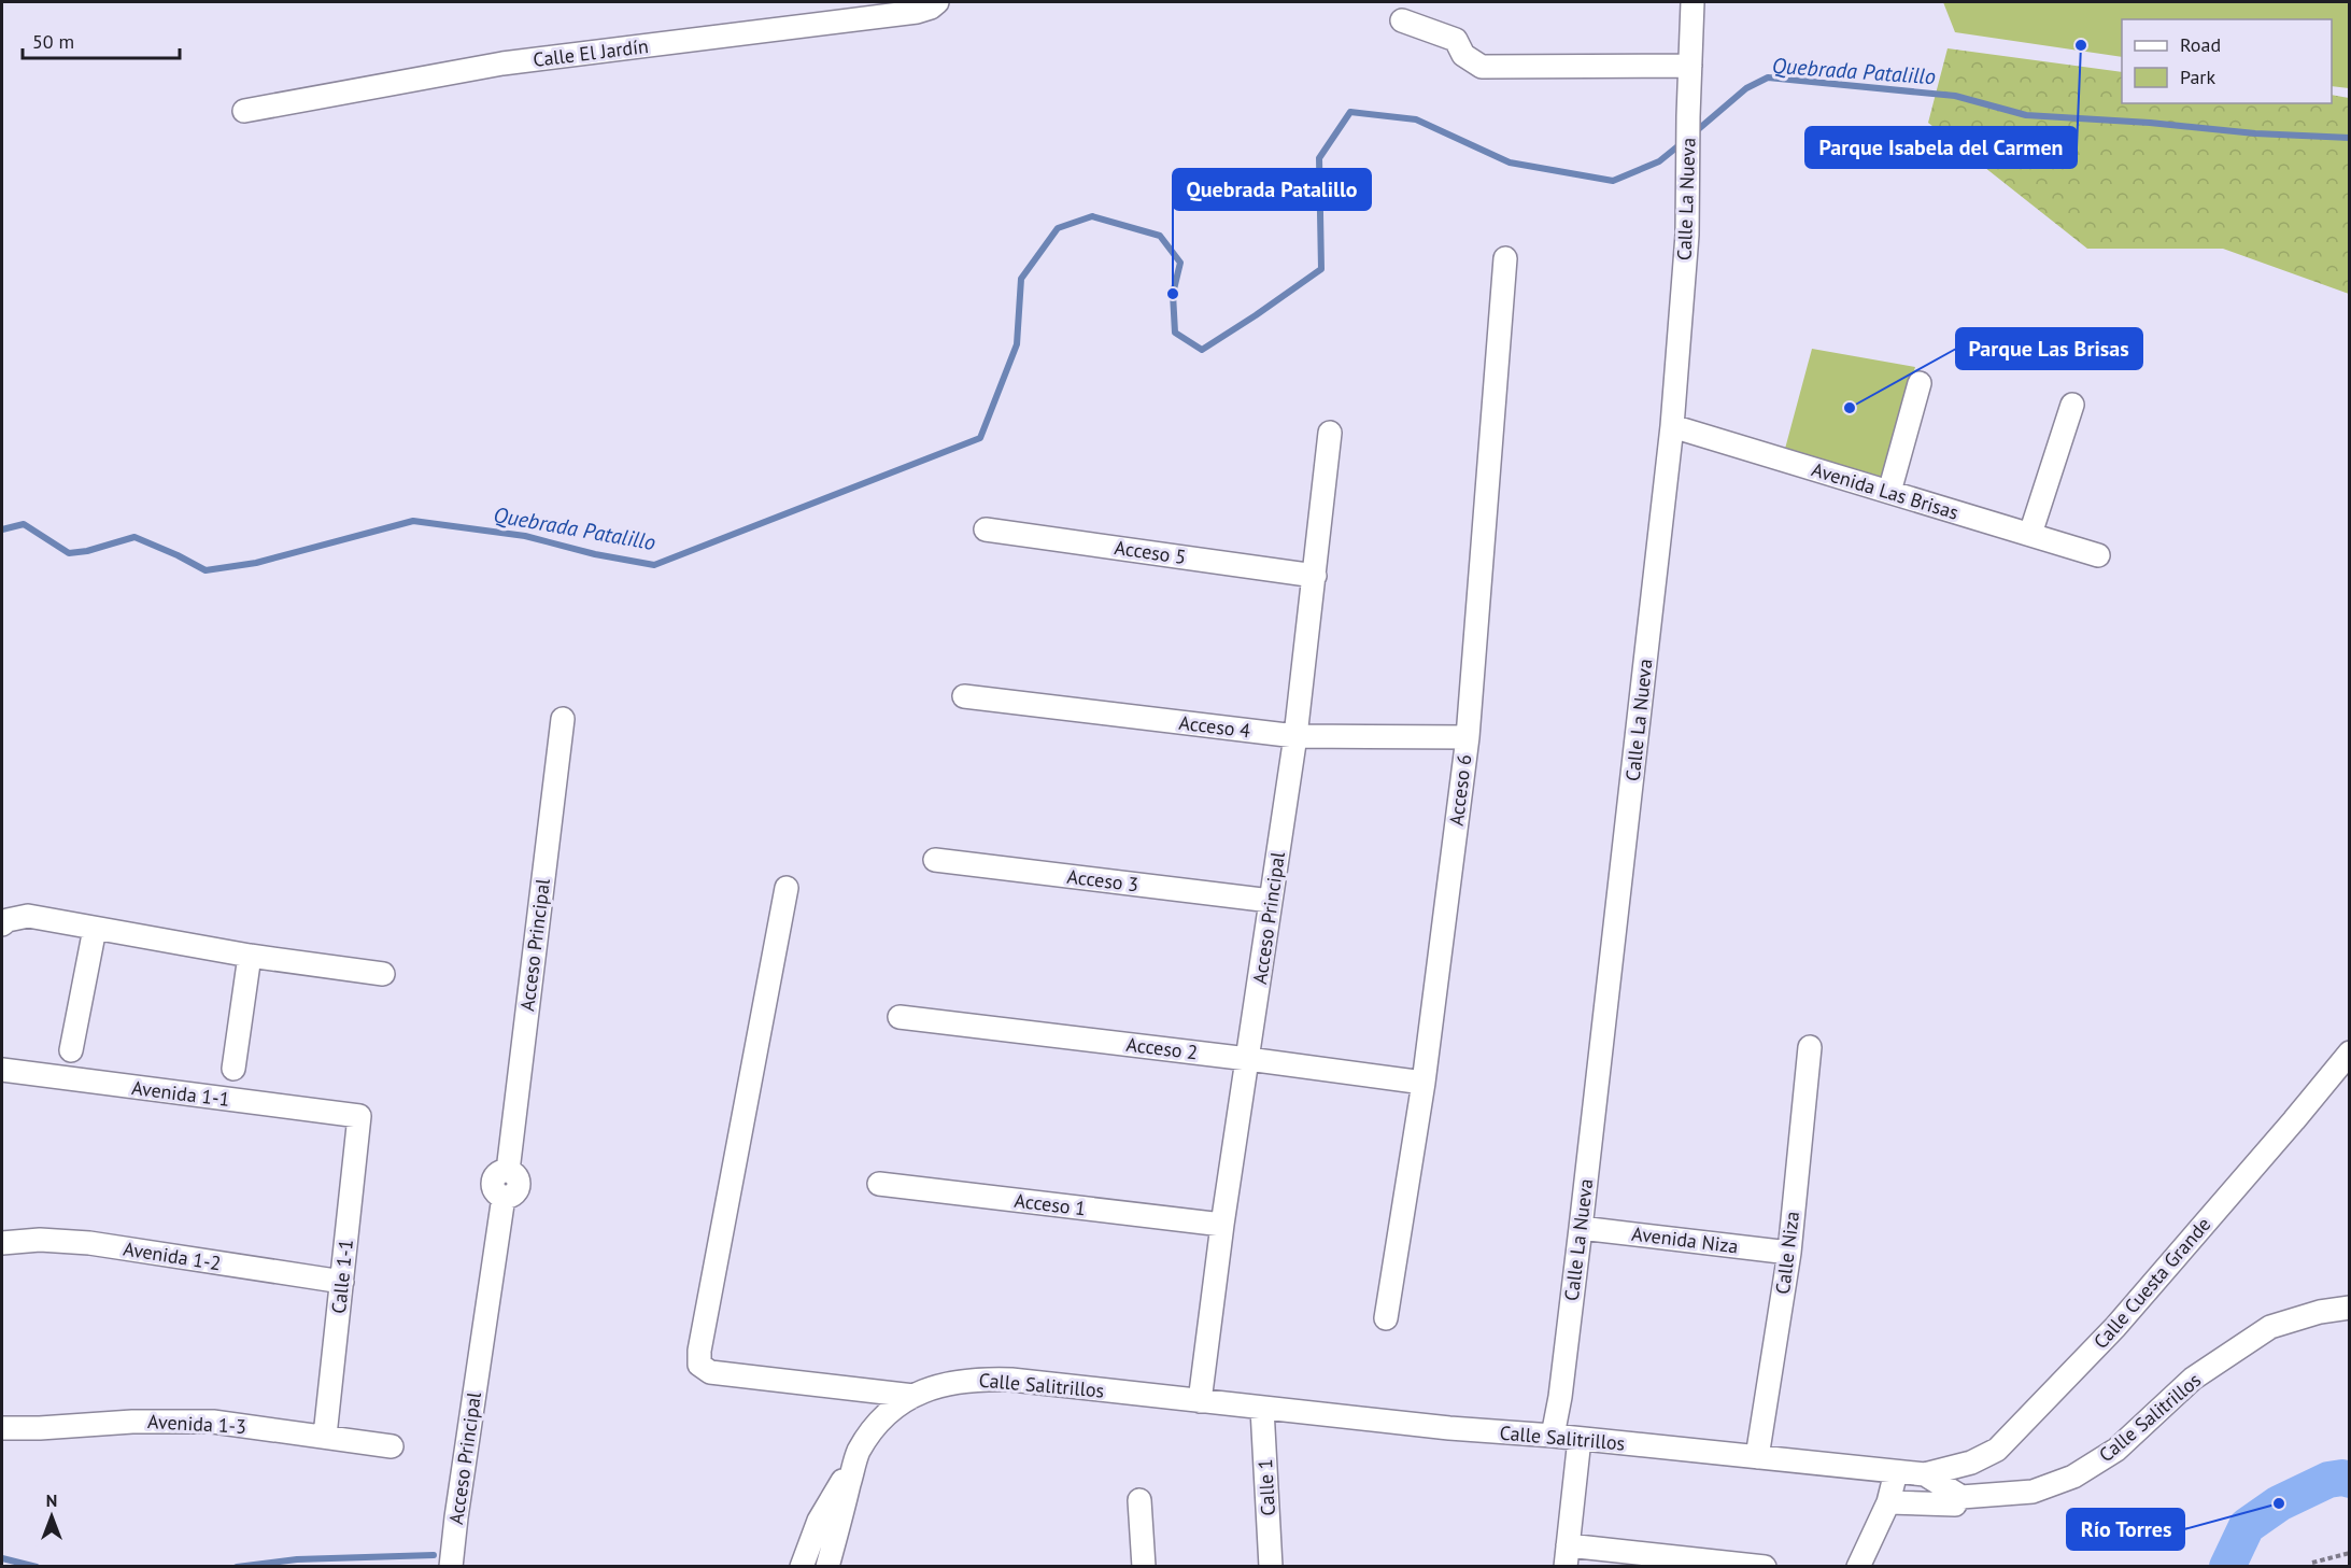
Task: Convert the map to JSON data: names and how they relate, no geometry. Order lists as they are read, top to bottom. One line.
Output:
{"streets":{"street":["Calle El Jardín","Calle La Nueva","Avenida Las Brisas","Acceso 5","Acceso 4","Acceso 6","Acceso 3","Acceso Principal","Acceso 2","Avenida 1-1","Acceso 1","Avenida Niza","Calle Niza","Avenida 1-2","Calle 1-1","Calle Cuesta Grande","Calle Salitrillos","Avenida 1-3","Calle 1"]},"crossings":[["Calle La Nueva","Avenida Las Brisas"],["Calle La Nueva","Avenida Niza"],["Calle La Nueva","Calle Salitrillos"],["Acceso 5","Acceso Principal"],["Acceso 4","Acceso 6"],["Acceso 4","Acceso Principal"],["Acceso 6","Acceso 2"],["Acceso 3","Acceso Principal"],["Acceso Principal","Acceso 2"],["Acceso Principal","Acceso 1"],["Acceso Principal","Calle Salitrillos"],["Avenida 1-1","Calle 1-1"],["Avenida Niza","Calle Niza"],["Calle Niza","Calle Salitrillos"],["Avenida 1-2","Calle 1-1"],["Calle 1-1","Avenida 1-3"],["Calle Cuesta Grande","Calle Salitrillos"],["Calle Salitrillos","Calle 1"]],"water":["Quebrada Patalillo"],"places":["Parque Isabela del Carmen","Quebrada Patalillo","Parque Las Brisas","Río Torres"],"legend":["Road","Park"],"scale_bar":"50 m","north":"top"}
